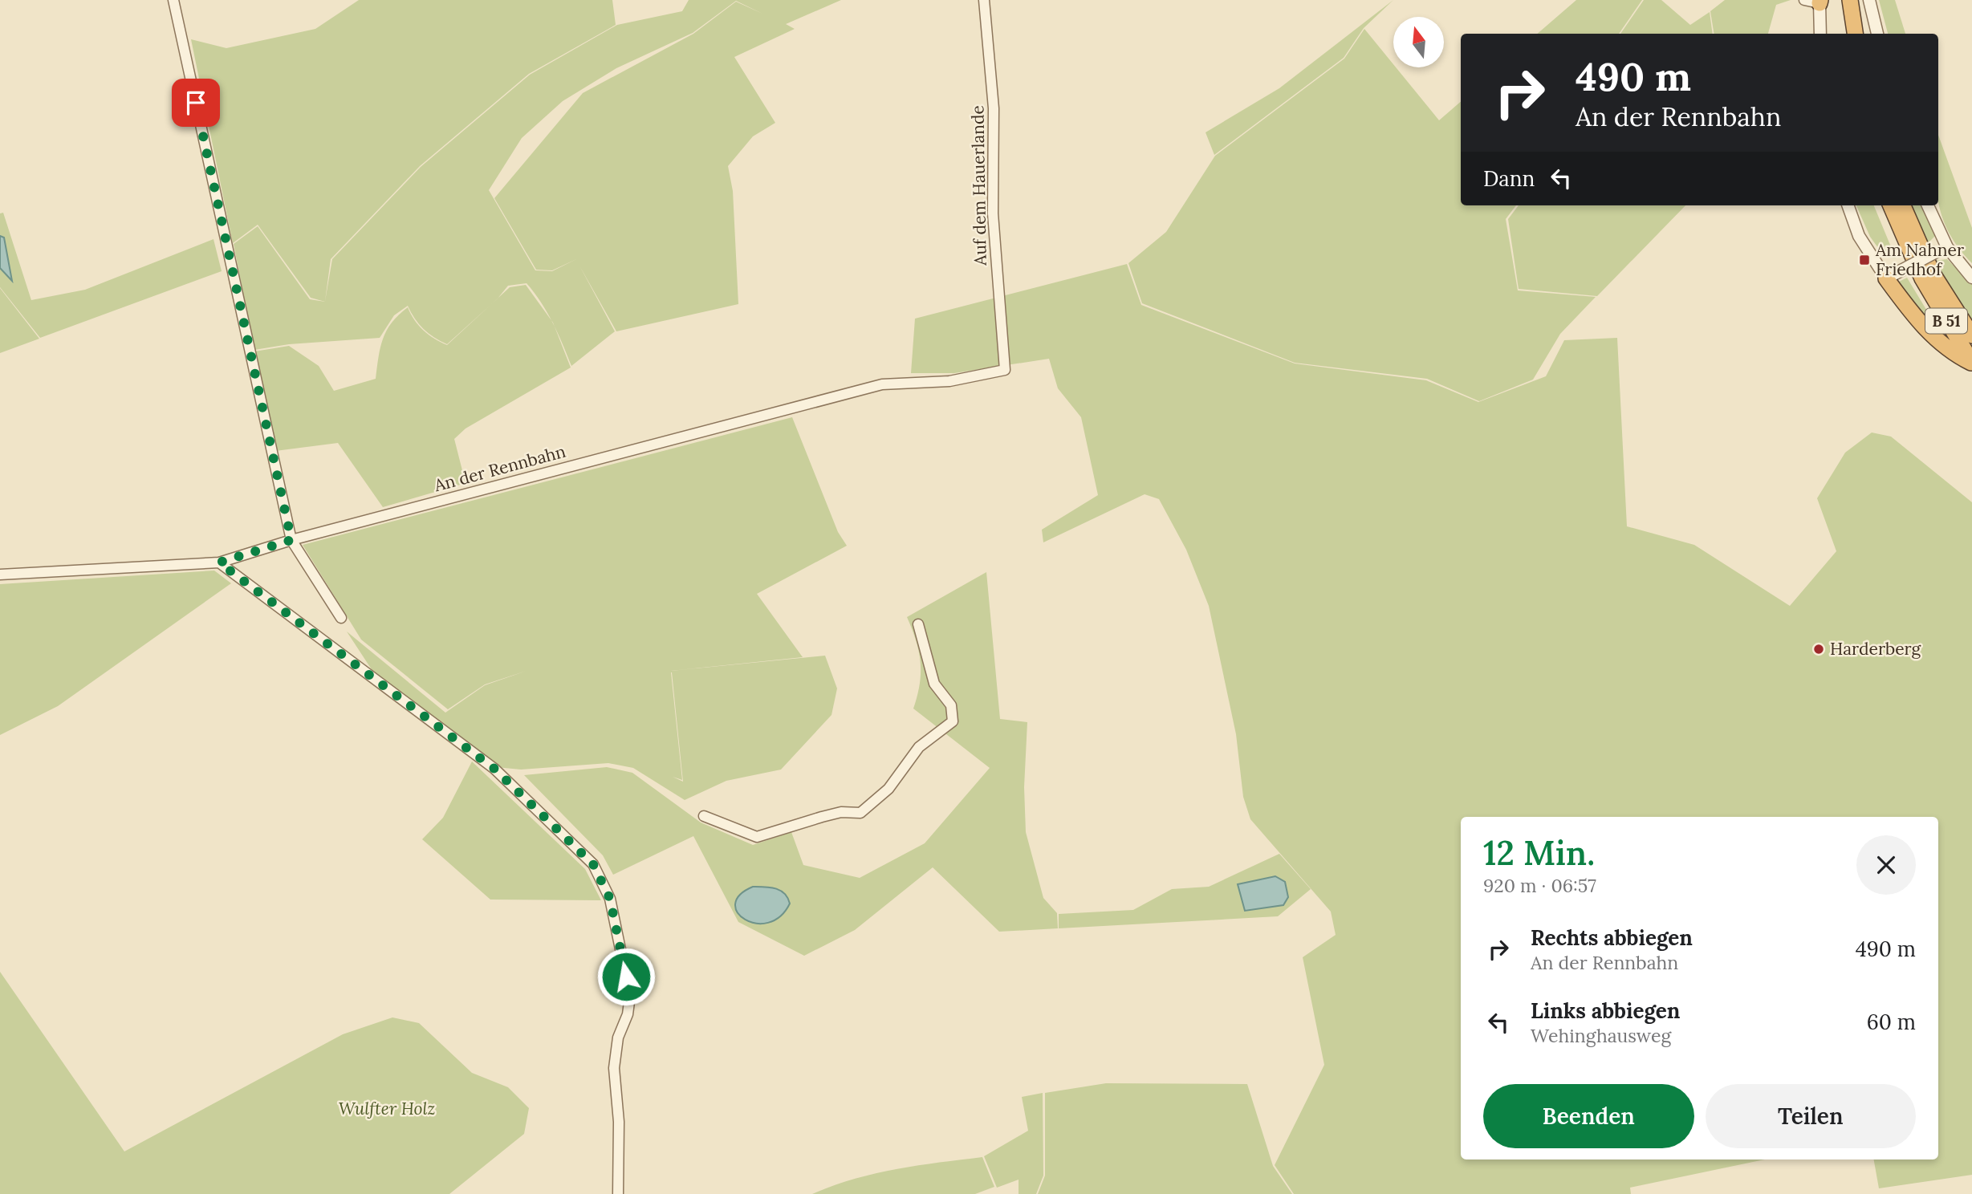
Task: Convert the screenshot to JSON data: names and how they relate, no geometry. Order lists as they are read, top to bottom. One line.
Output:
{"streets":{"highway":["B 51"],"street":["Auf dem Hauerlande","An der Rennbahn"]},"crossings":[["Auf dem Hauerlande","An der Rennbahn"]],"parks":["Wulfter Holz"],"places":{"transit":["Am Nahner Friedhof"],"other":["Harderberg"]},"north":"top","page":{"turn":["490 m","An der Rennbahn"],"then":"Dann","heading":["12 Min.","920 m · 06:57"],"list":[{"name":"Rechts abbiegen","note":"An der Rennbahn","value":"490 m"},{"name":"Links abbiegen","note":"Wehinghausweg","value":"60 m"}],"buttons":["Beenden","Teilen"]}}
